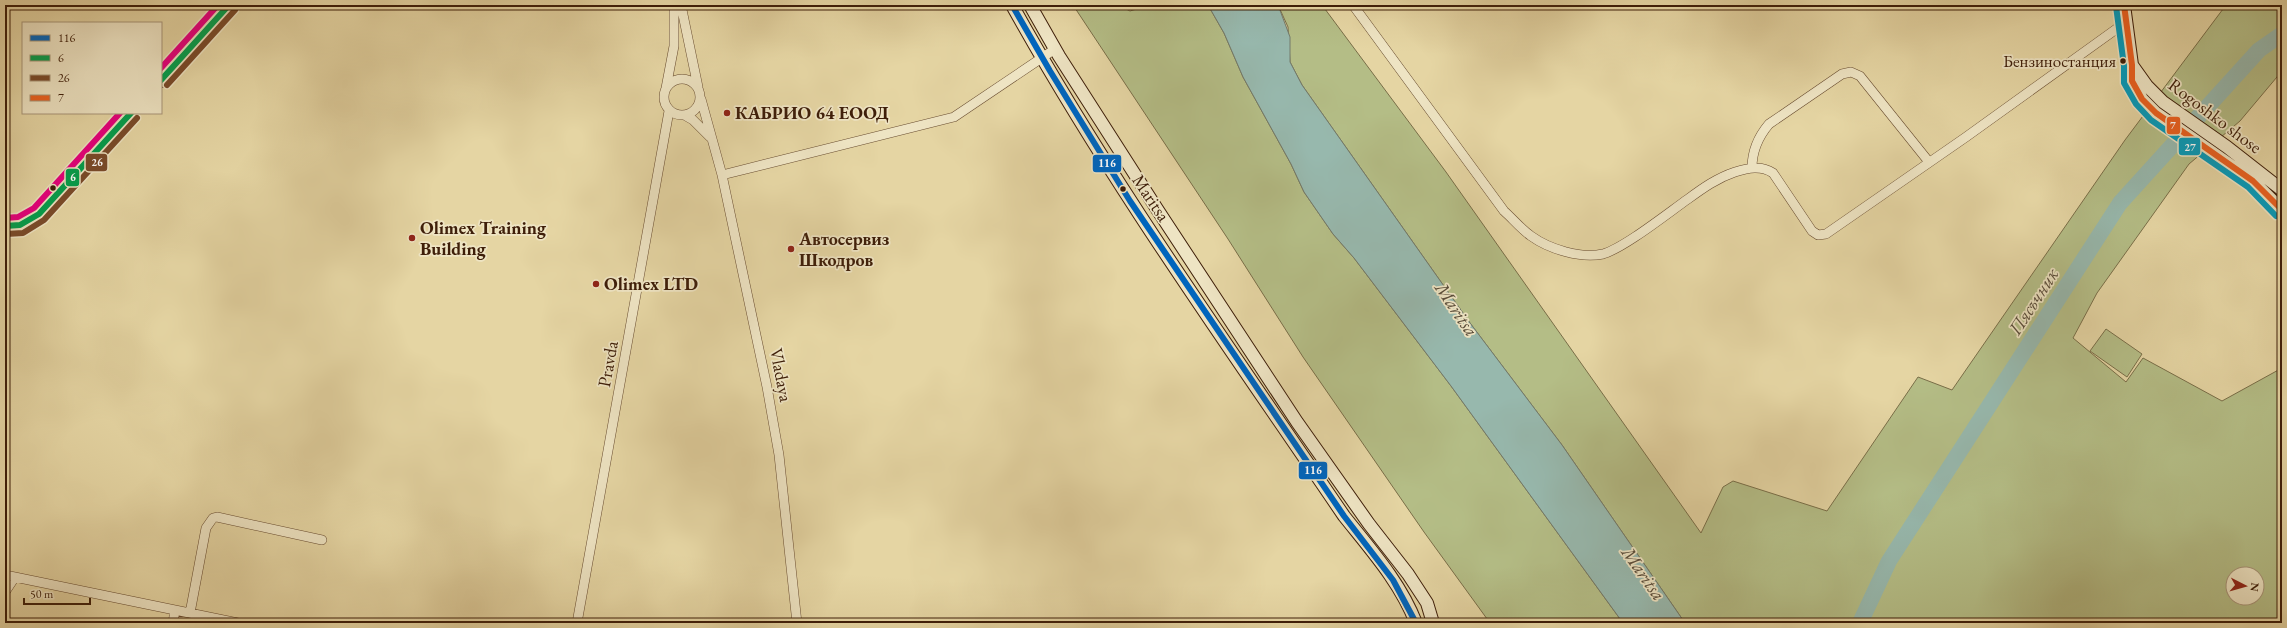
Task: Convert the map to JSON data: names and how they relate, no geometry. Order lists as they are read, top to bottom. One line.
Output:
{"streets":{"street":["Rogoshko shose","Maritsa","Pravda","Vladaya"]},"crossings":[["Pravda","Vladaya"]],"water":["Пясъчник","Maritsa"],"places":["Бензиностанция","КАБРИО 64 ЕООД","Olimex Training Building","Автосервиз Шкодров","Olimex LTD"],"lines":["transit line 116","transit line 6","transit line 7","transit line 27","transit line 26"],"legend":["116","6","26","7"],"scale_bar":"50 m","north":"right"}
